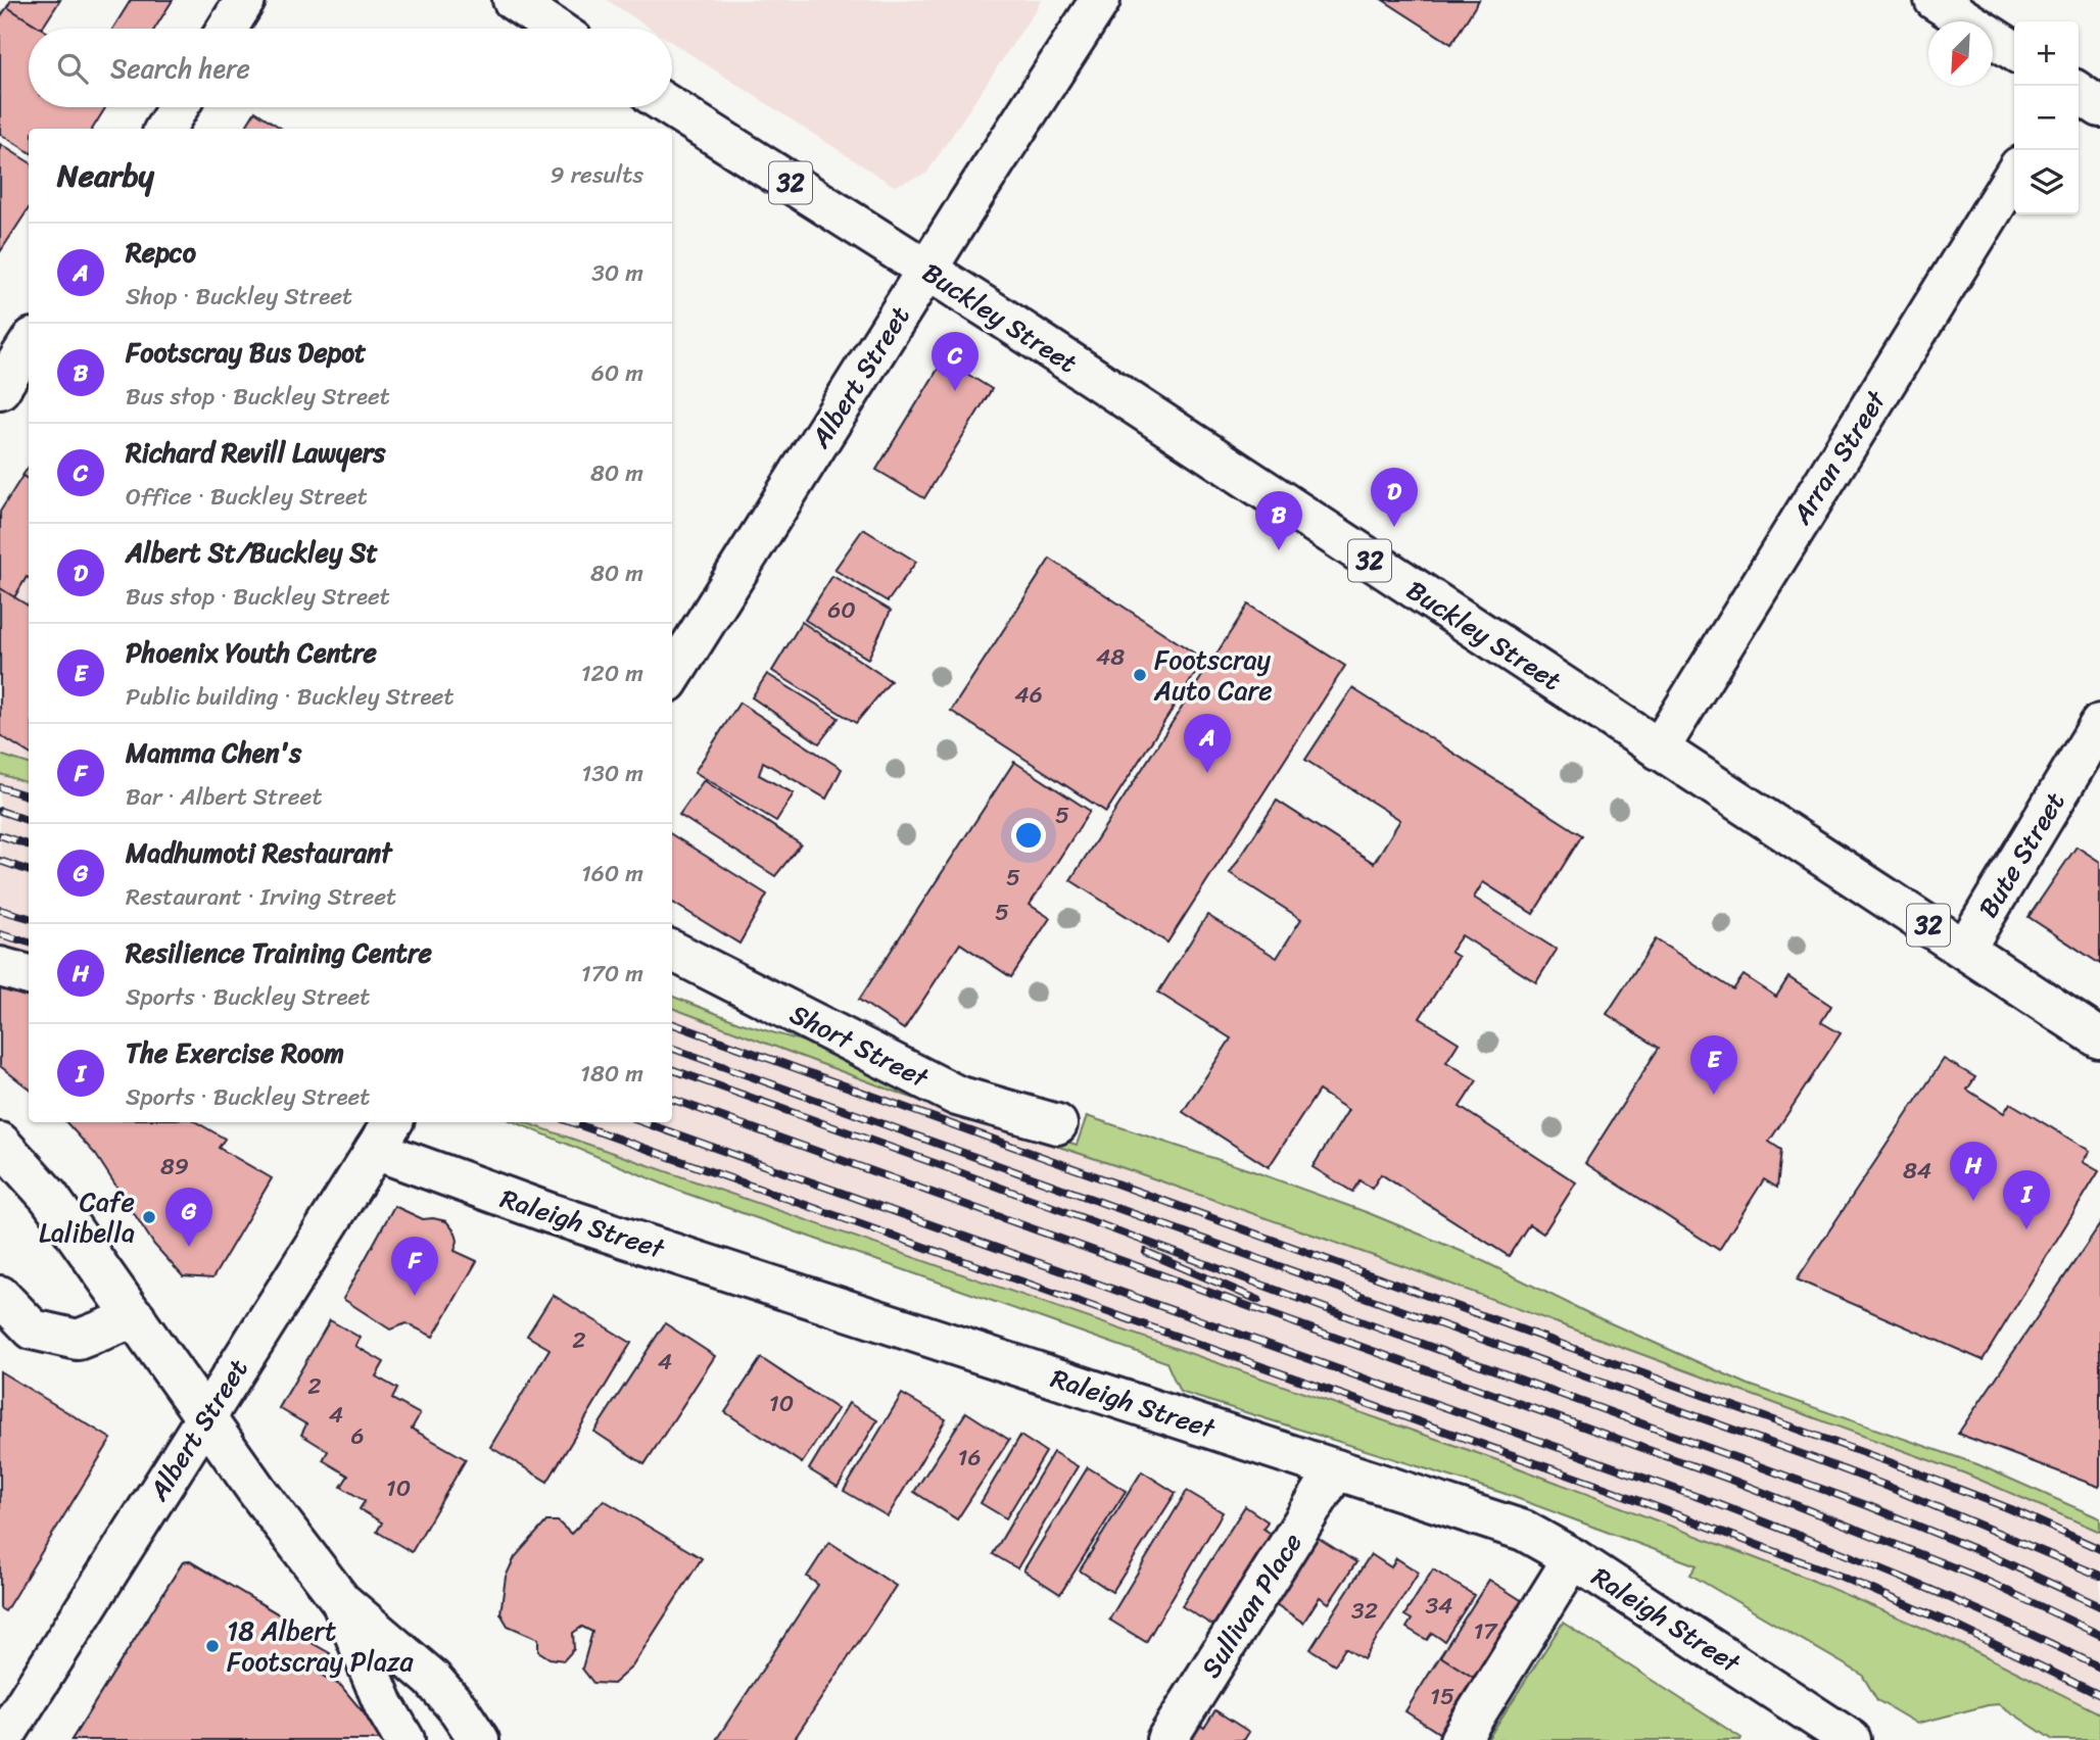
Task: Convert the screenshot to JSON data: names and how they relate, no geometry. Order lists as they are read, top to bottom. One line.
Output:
{"streets":{"street":["32","Buckley Street","Albert Street","Arran Street","Bute Street","Short Street","Raleigh Street","Sullivan Place"]},"crossings":[["Buckley Street","Albert Street"],["Buckley Street","Arran Street"],["Buckley Street","Bute Street"],["Albert Street","Raleigh Street"],["Raleigh Street","Sullivan Place"]],"places":["Footscray Auto Care","Cafe Lalibella","18 Albert Footscray Plaza"],"house_numbers":["60","48","46","5","5","5","89","84","2","4","2","10","4","6","16","10","34","32","17","15"],"north":"bottom left","page":{"map_buttons":["+","−"],"search":"Search here","heading":["Nearby","9 results"],"list":[{"mark":"A","name":"Repco","note":"Shop · Buckley Street","value":"30 m"},{"mark":"B","name":"Footscray Bus Depot","note":"Bus stop · Buckley Street","value":"60 m"},{"mark":"C","name":"Richard Revill Lawyers","note":"Office · Buckley Street","value":"80 m"},{"mark":"D","name":"Albert St/Buckley St","note":"Bus stop · Buckley Street","value":"80 m"},{"mark":"E","name":"Phoenix Youth Centre","note":"Public building · Buckley Street","value":"120 m"},{"mark":"F","name":"Mamma Chen's","note":"Bar · Albert Street","value":"130 m"},{"mark":"G","name":"Madhumoti Restaurant","note":"Restaurant · Irving Street","value":"160 m"},{"mark":"H","name":"Resilience Training Centre","note":"Sports · Buckley Street","value":"170 m"},{"mark":"I","name":"The Exercise Room","note":"Sports · Buckley Street","value":"180 m"}],"pins":["C","D","B","A","E","H","I","G","F"]}}
